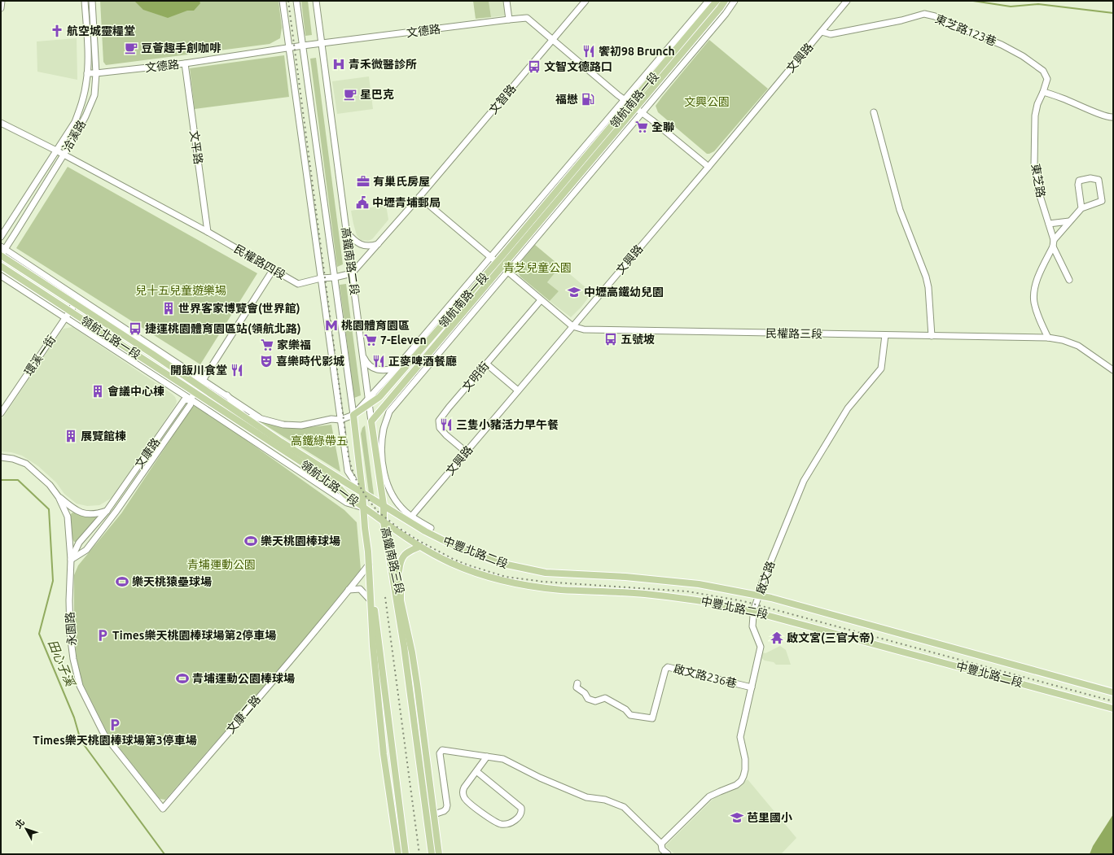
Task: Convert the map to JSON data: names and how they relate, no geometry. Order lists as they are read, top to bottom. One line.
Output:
{"streets":{"main road":["領航南路一段","高鐵南路二段","領航北路一段","中豐北路二段","高鐵南路三段"],"street":["東芝路123巷","文德路","文興路","文智路","洽溪路","文平路","東芝路","民權路四段","民權路三段","環溪一街","文明街","文康路","啟文路","永園路","啟文路236巷","文康二路"]},"crossings":[["東芝路123巷","文興路"],["東芝路123巷","東芝路"],["文德路","文興路"],["文德路","文智路"],["文德路","領航南路一段"],["文德路","洽溪路"],["文德路","文平路"],["文德路","高鐵南路二段"],["文興路","民權路三段"],["文興路","文明街"],["領航南路一段","高鐵南路二段"],["領航南路一段","民權路三段"],["洽溪路","民權路四段"],["洽溪路","領航北路一段"],["文平路","民權路四段"],["東芝路","民權路三段"],["高鐵南路二段","民權路四段"],["高鐵南路二段","領航北路一段"],["高鐵南路二段","中豐北路二段"],["高鐵南路二段","高鐵南路三段"],["民權路四段","文康路"],["民權路三段","文明街"],["民權路三段","啟文路"],["領航北路一段","環溪一街"],["領航北路一段","文康路"],["領航北路一段","中豐北路二段"],["領航北路一段","高鐵南路三段"],["文康路","永園路"],["中豐北路二段","高鐵南路三段"],["中豐北路二段","啟文路"],["高鐵南路三段","文康二路"],["啟文路","啟文路236巷"],["永園路","文康二路"]],"water":["田心子溪"],"parks":["文興公園","青芝兒童公園","兒十五兒童遊樂場","高鐵綠帶五","青埔運動公園"],"places":{"church":["航空城靈糧堂"],"cafe":["豆薈趣手創咖啡","星巴克"],"restaurant":["饗初98 Brunch","正麥啤酒餐廳","開飯川食堂","三隻小豬活力早午餐"],"hospital":["青禾微醫診所"],"bus stop":["文智文德路口","捷運桃園體育園區站(領航北路)","五號坡"],"fuel station":["福懋"],"supermarket":["全聯","7-Eleven","家樂福"],"office":["有巢氏房屋"],"public building":["中壢青埔郵局"],"school or university":["中壢高鐵幼兒園","芭里國小"],"building":["世界客家博覽會(世界館)","會議中心棟","展覽館棟"],"metro station":["桃園體育園區"],"theatre":["喜樂時代影城"],"sports":["樂天桃園棒球場","樂天桃猿壘球場","青埔運動公園棒球場"],"parking":["Times樂天桃園棒球場第2停車場","Times樂天桃園棒球場第3停車場"],"temple":["啟文宮(三官大帝)"]},"north":"top left"}
